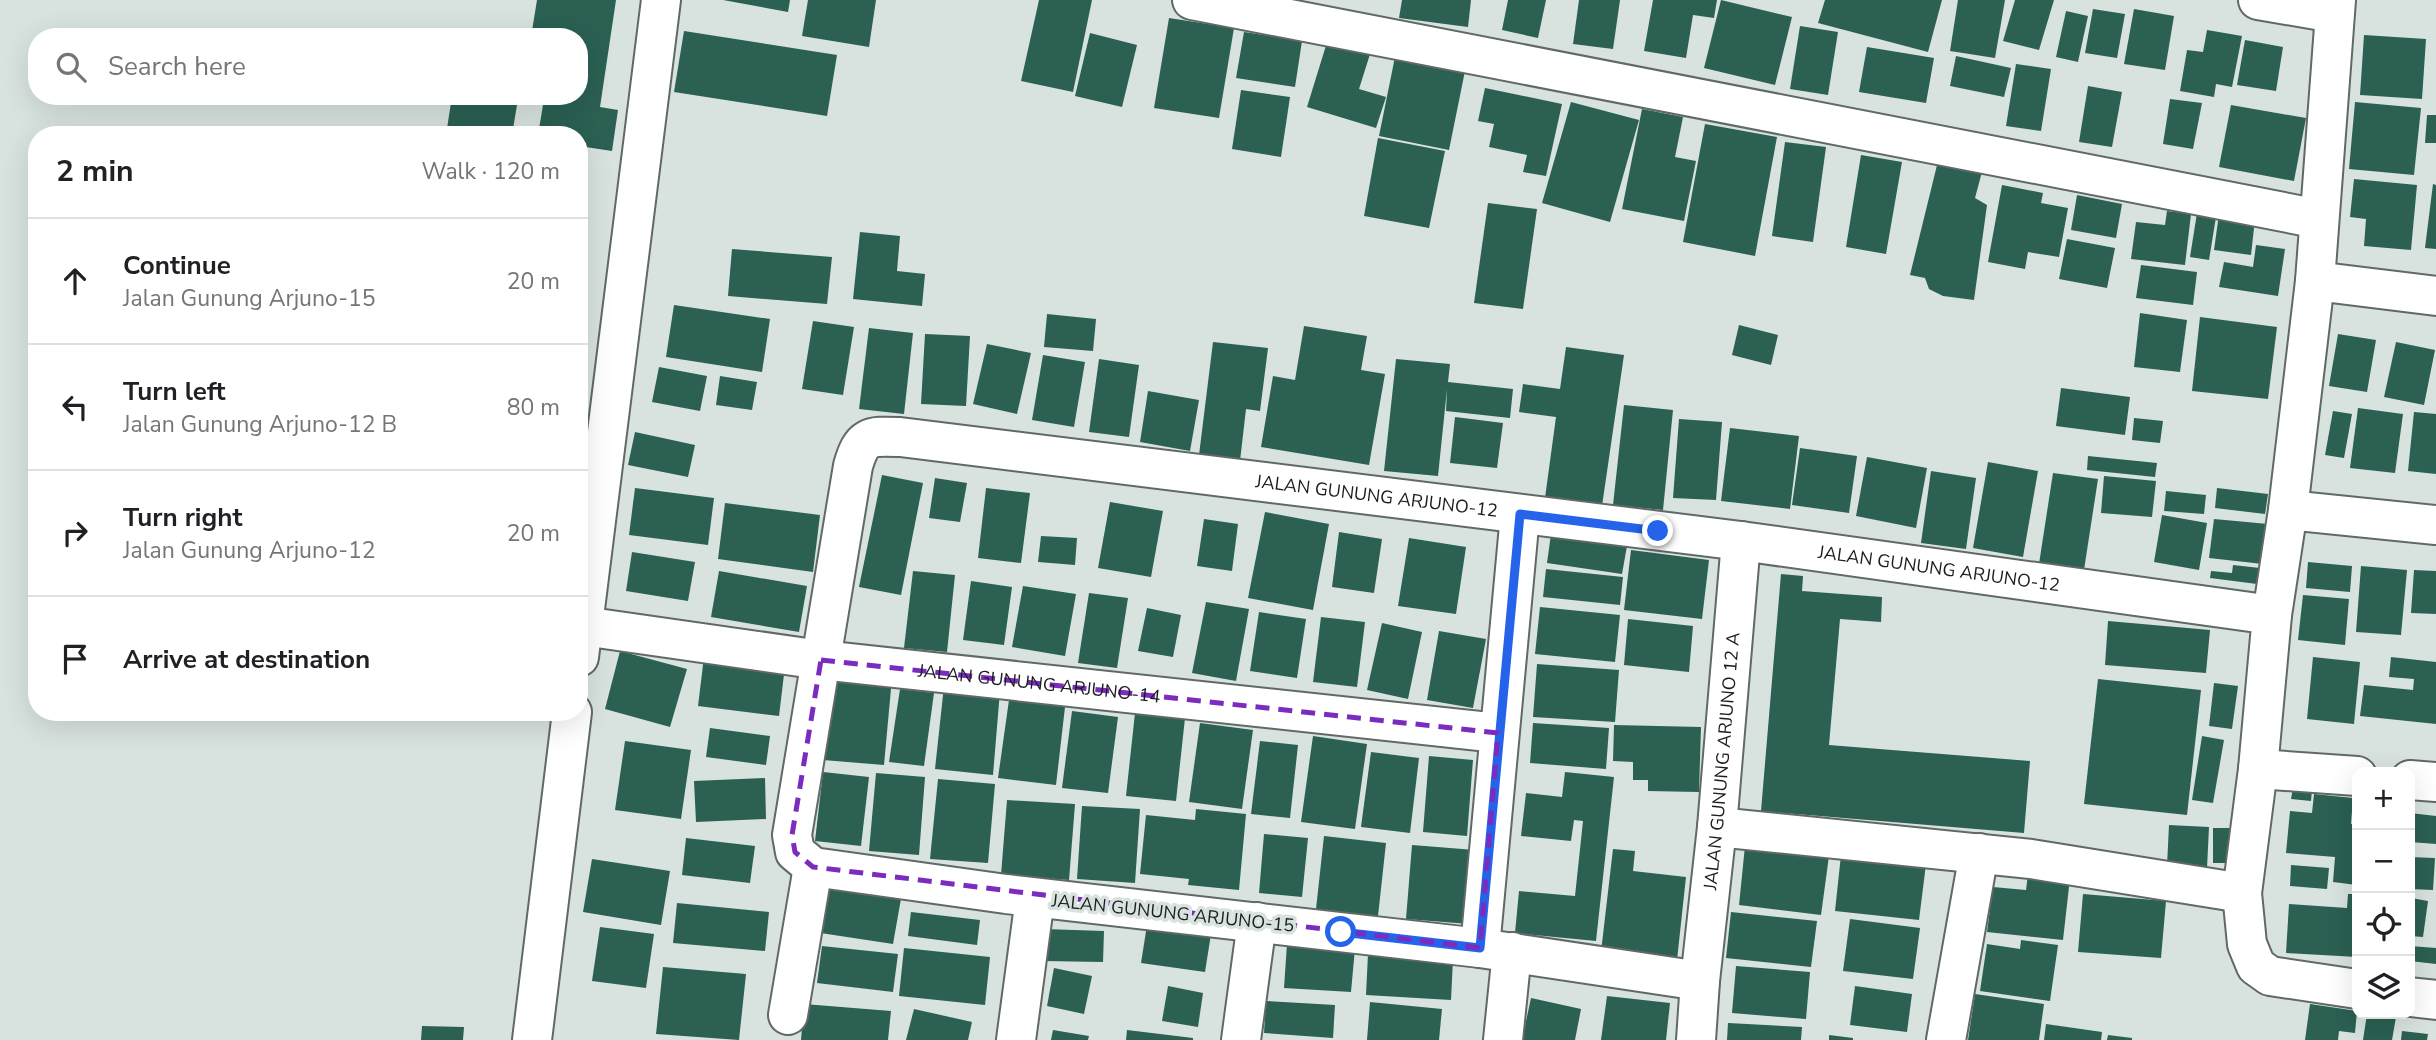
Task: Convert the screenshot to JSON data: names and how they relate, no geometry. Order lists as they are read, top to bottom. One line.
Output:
{"streets":{"street":["JALAN GUNUNG ARJUNO-12","JALAN GUNUNG ARJUNO-14","JALAN GUNUNG ARJUNO 12 A","JALAN GUNUNG ARJUNO-15"]},"crossings":[["JALAN GUNUNG ARJUNO-12","JALAN GUNUNG ARJUNO-14"],["JALAN GUNUNG ARJUNO-12","JALAN GUNUNG ARJUNO 12 A"],["JALAN GUNUNG ARJUNO-12","JALAN GUNUNG ARJUNO-15"],["JALAN GUNUNG ARJUNO 12 A","JALAN GUNUNG ARJUNO-15"]],"page":{"search":"Search here","heading":["2 min","Walk · 120 m"],"list":[["Continue","Jalan Gunung Arjuno-15","20 m"],["Turn left","Jalan Gunung Arjuno-12 B","80 m"],["Turn right","Jalan Gunung Arjuno-12","20 m"],"Arrive at destination"],"map_buttons":["+","−"]}}
